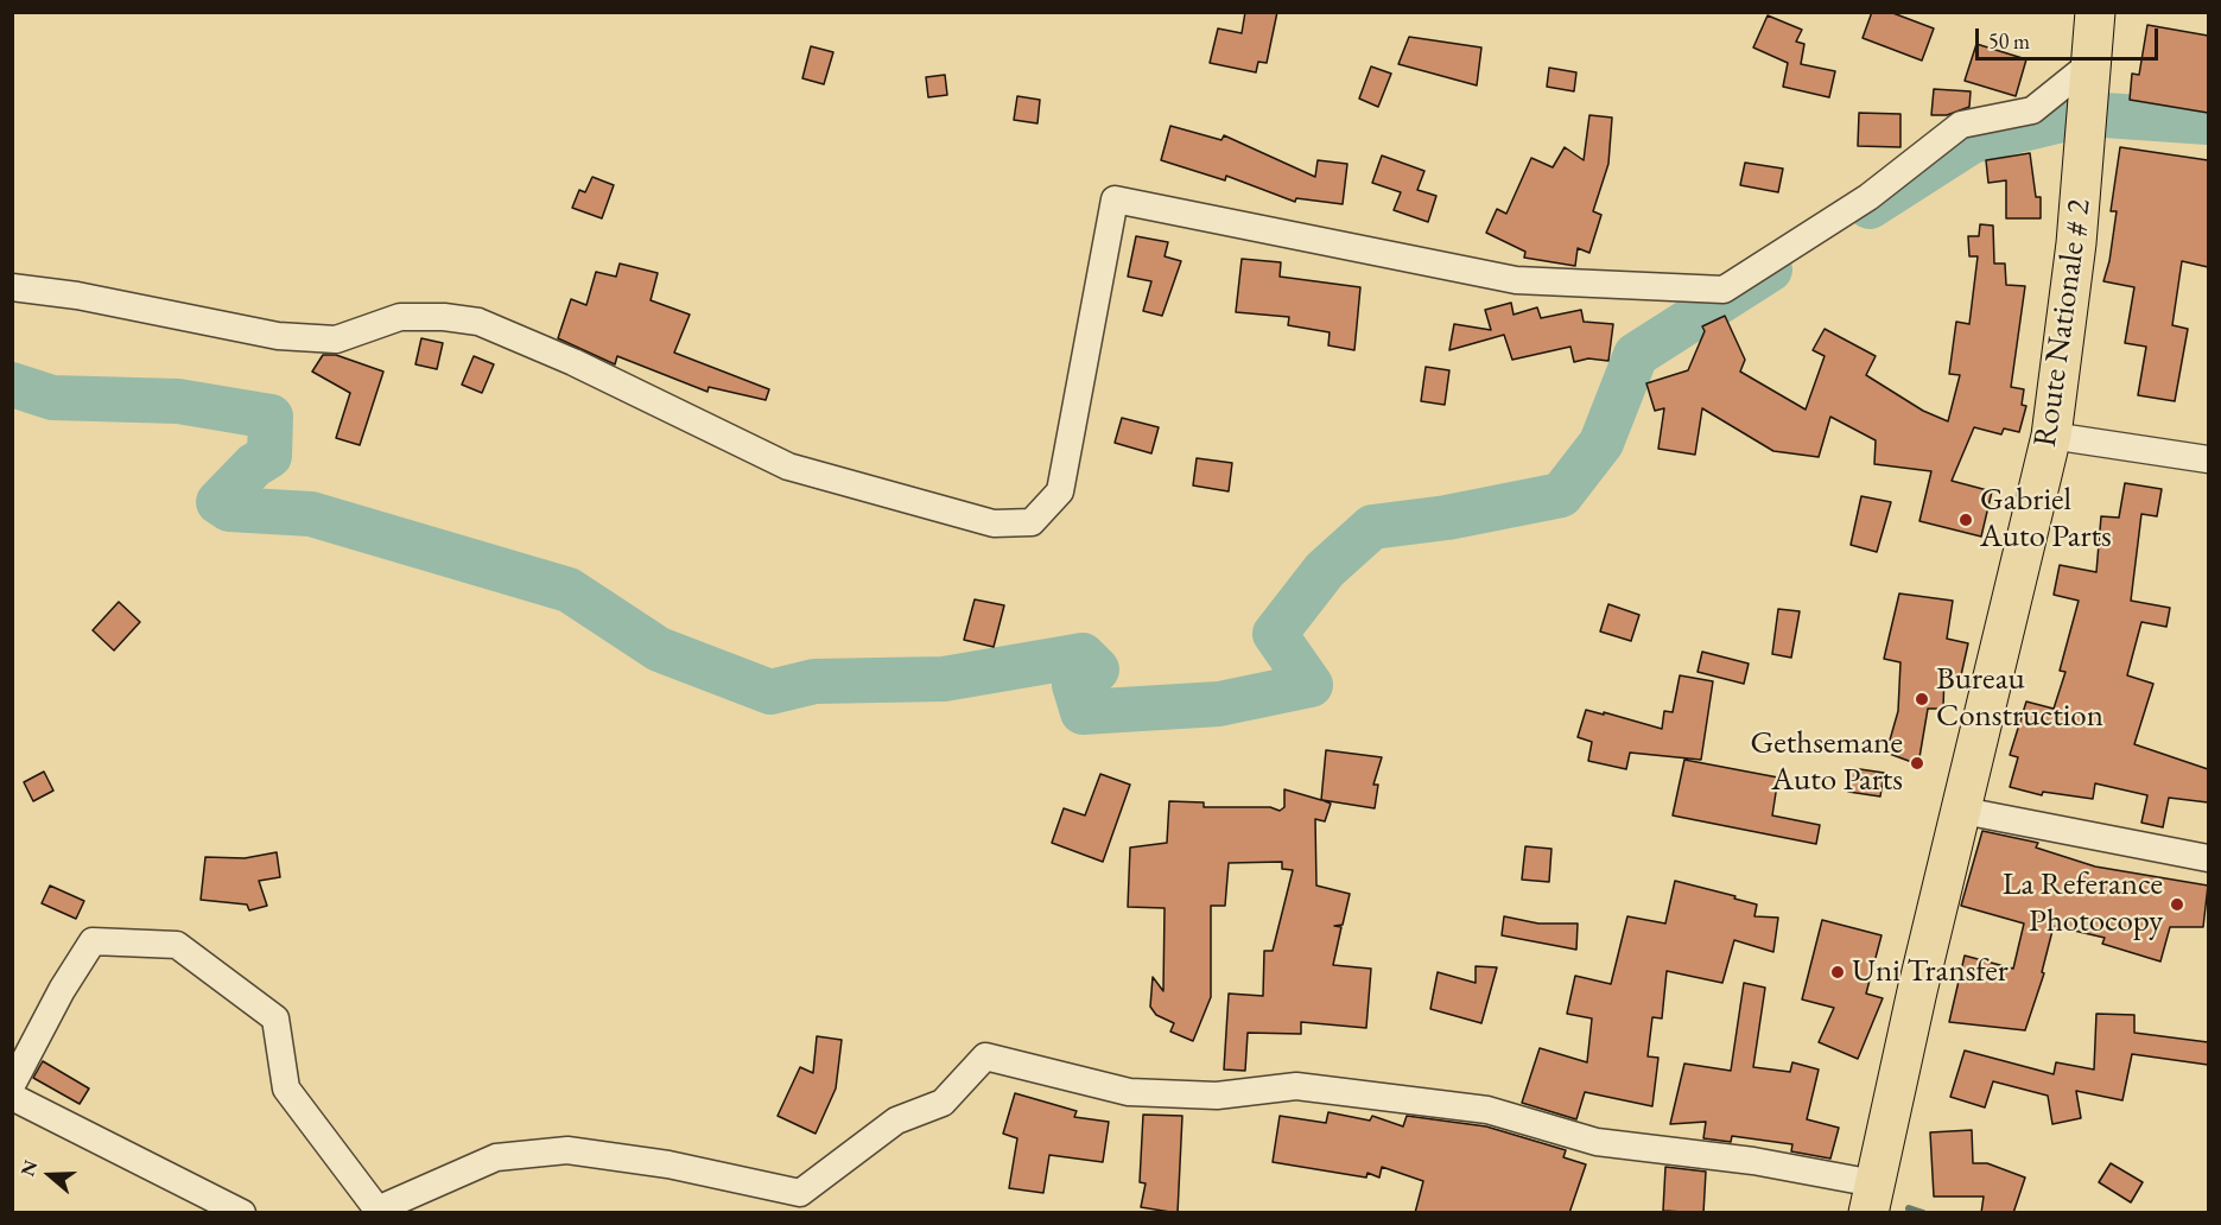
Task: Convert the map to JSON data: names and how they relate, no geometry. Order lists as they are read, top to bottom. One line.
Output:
{"streets":{"main road":["Route Nationale # 2"]},"places":["Gabriel Auto Parts","Bureau Construction","Gethsemane Auto Parts","La Referance Photocopy","Uni Transfer"],"scale_bar":"50 m","north":"left"}
